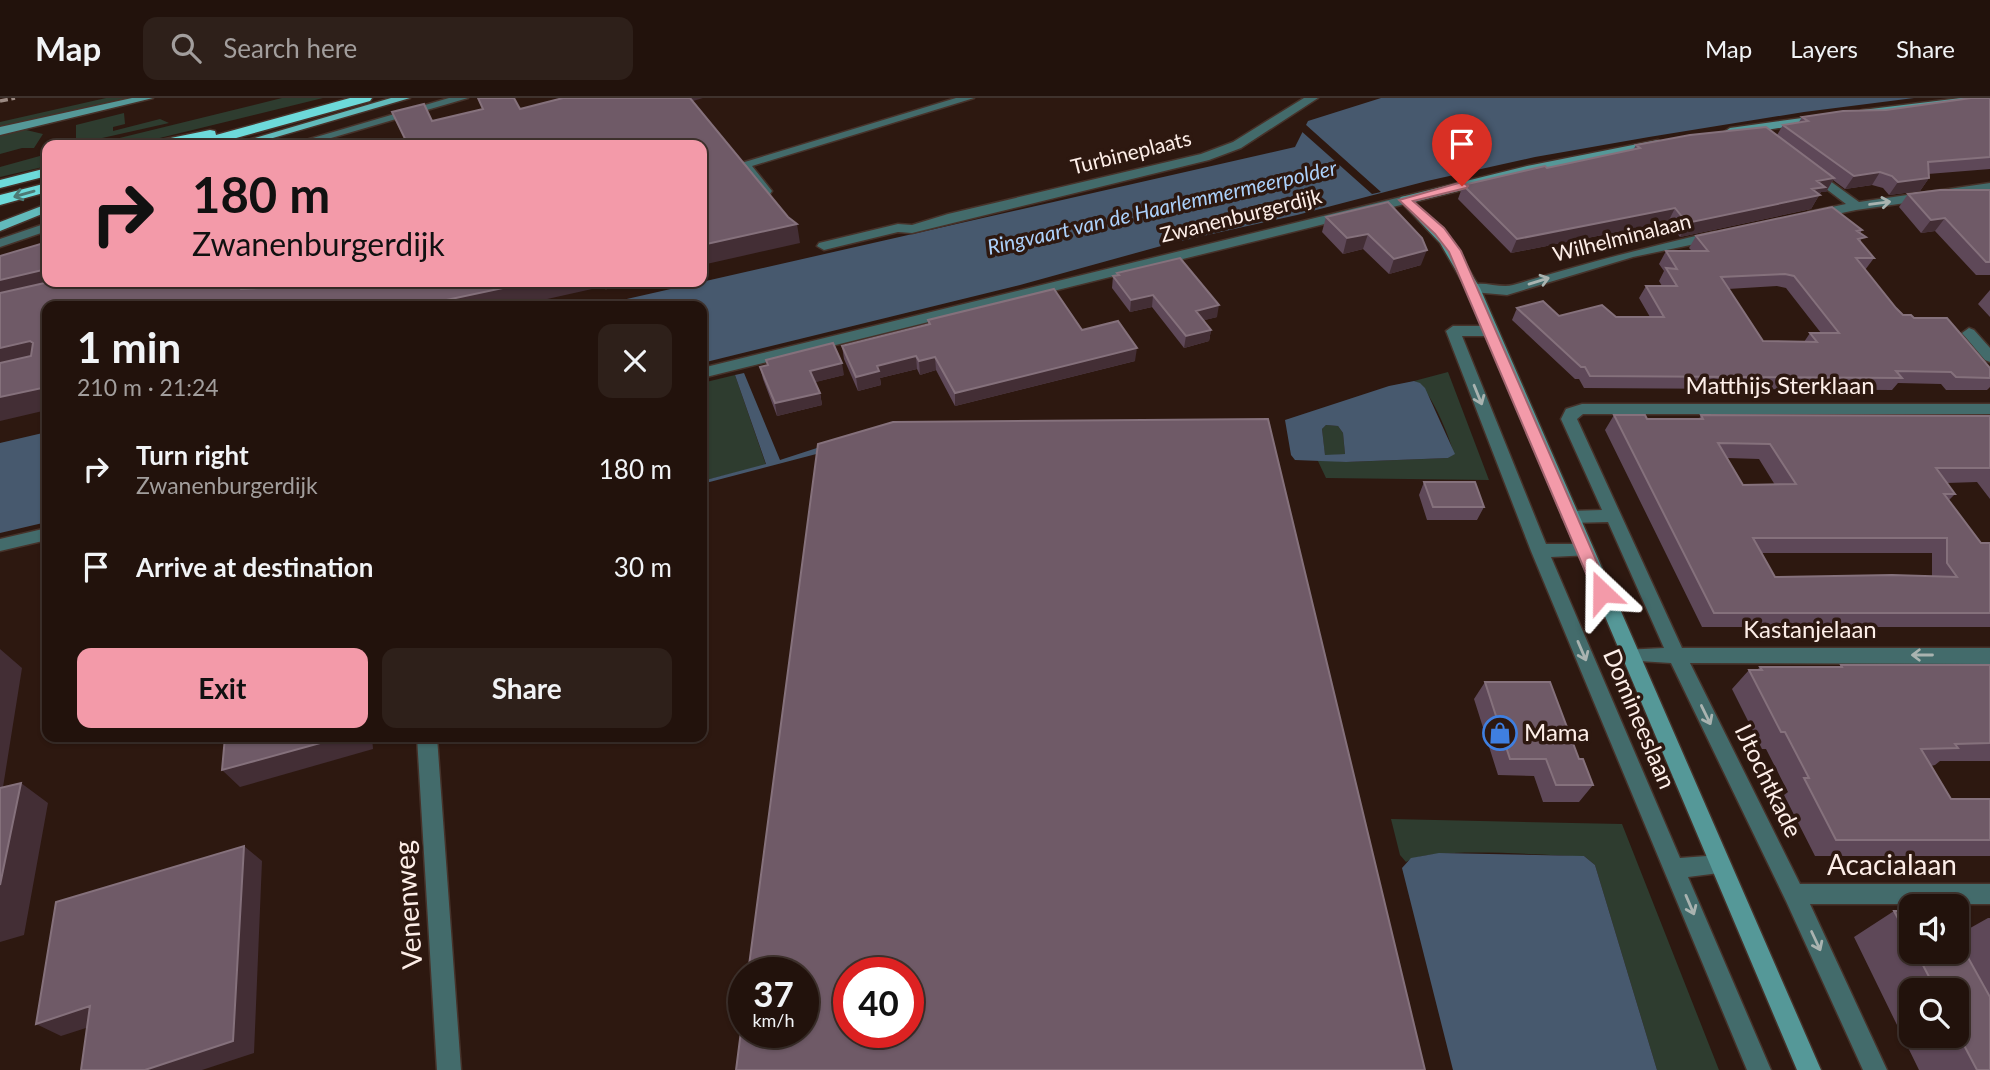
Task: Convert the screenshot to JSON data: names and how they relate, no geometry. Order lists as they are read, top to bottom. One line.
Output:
{"streets":{"street":["Turbineplaats","Zwanenburgerdijk","Wilhelminalaan","Matthijs Sterklaan","Kastanjelaan","Domineeslaan","IJtochtkade","Acacialaan","Venenweg"]},"crossings":[["Zwanenburgerdijk","Domineeslaan"],["Wilhelminalaan","Domineeslaan"],["Matthijs Sterklaan","IJtochtkade"],["Kastanjelaan","Domineeslaan"],["Kastanjelaan","IJtochtkade"],["IJtochtkade","Acacialaan"]],"one_way":["Wilhelminalaan","Kastanjelaan","IJtochtkade"],"water":["Ringvaart van de Haarlemmermeerpolder"],"places":{"shop":["Mama"]},"page":{"header":"Map","search":"Search here","nav":["Map","Layers","Share"],"turn":["180 m","Zwanenburgerdijk"],"heading":["1 min","210 m · 21:24"],"list":[{"name":"Turn right","note":"Zwanenburgerdijk","value":"180 m"},{"name":"Arrive at destination","value":"30 m"}],"buttons":["Exit","Share"],"speed":"37 km/h","limit":"40"}}
